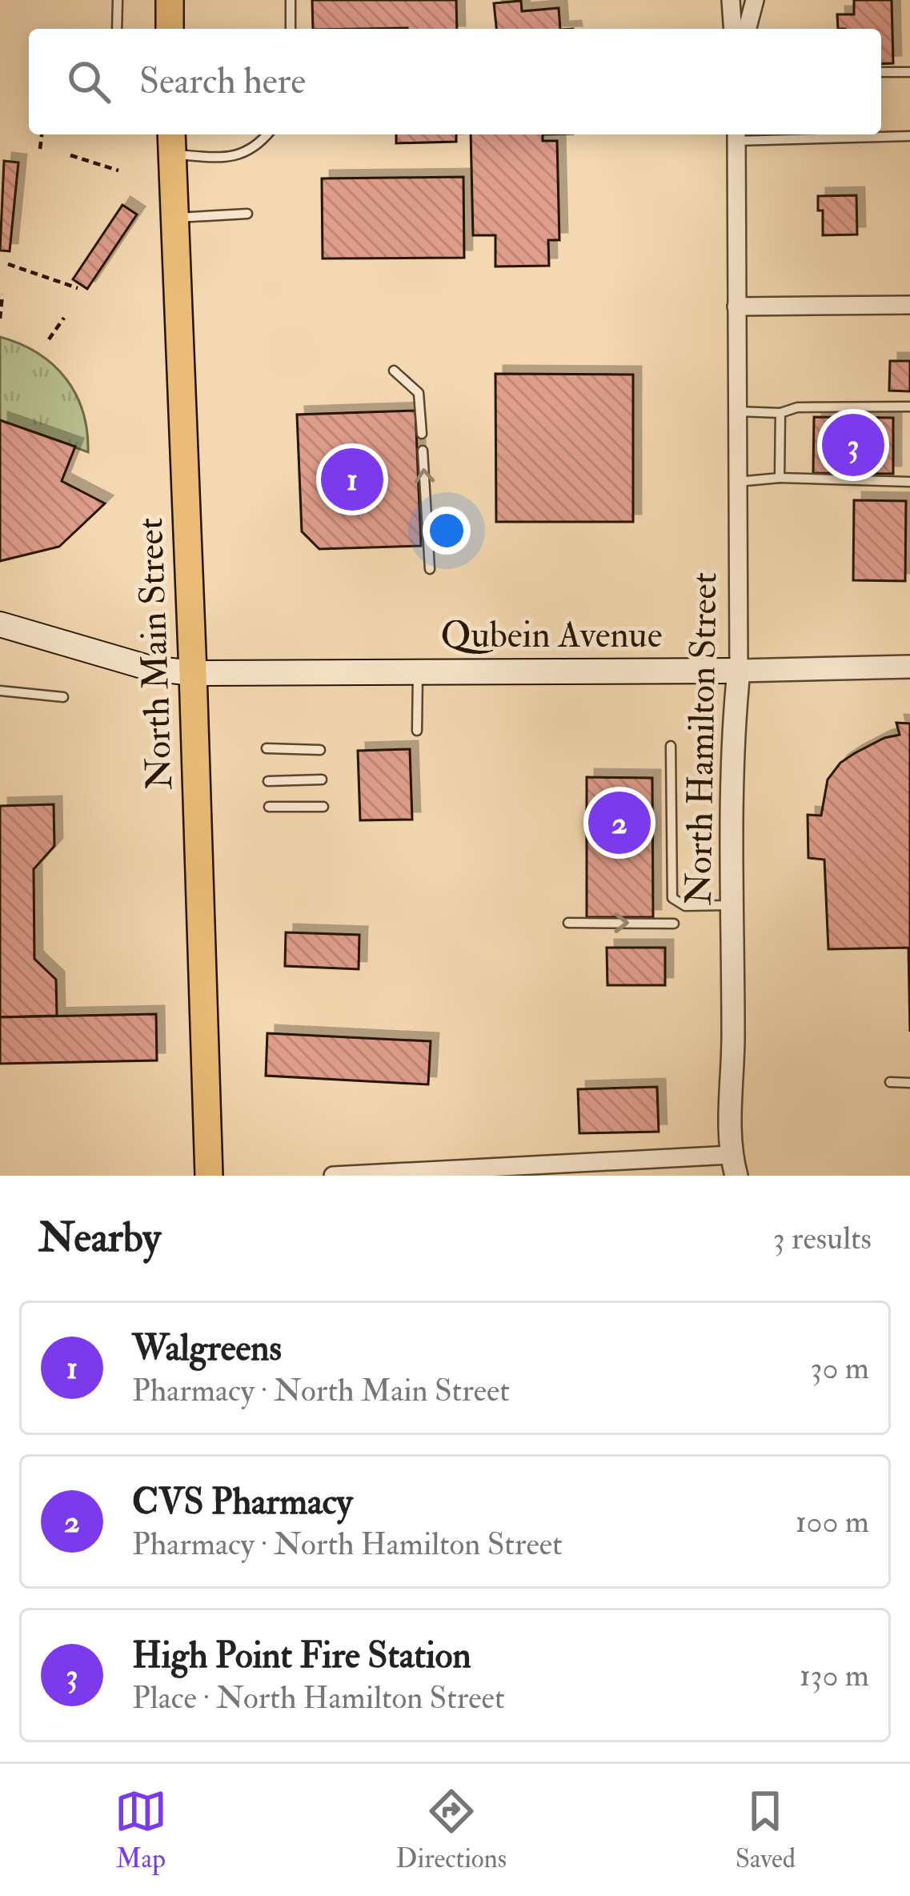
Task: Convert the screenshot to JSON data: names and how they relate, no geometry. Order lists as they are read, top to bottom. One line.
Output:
{"streets":{"main road":["Qubein Avenue","North Main Street"],"street":["North Hamilton Street"]},"crossings":[["Qubein Avenue","North Main Street"],["Qubein Avenue","North Hamilton Street"]],"page":{"search":"Search here","pins":["3","1","2"],"heading":["Nearby","3 results"],"list":[{"mark":"1","name":"Walgreens","note":"Pharmacy · North Main Street","value":"30 m"},{"mark":"2","name":"CVS Pharmacy","note":"Pharmacy · North Hamilton Street","value":"100 m"},{"mark":"3","name":"High Point Fire Station","note":"Place · North Hamilton Street","value":"130 m"}],"nav":["Map","Directions","Saved"]}}
